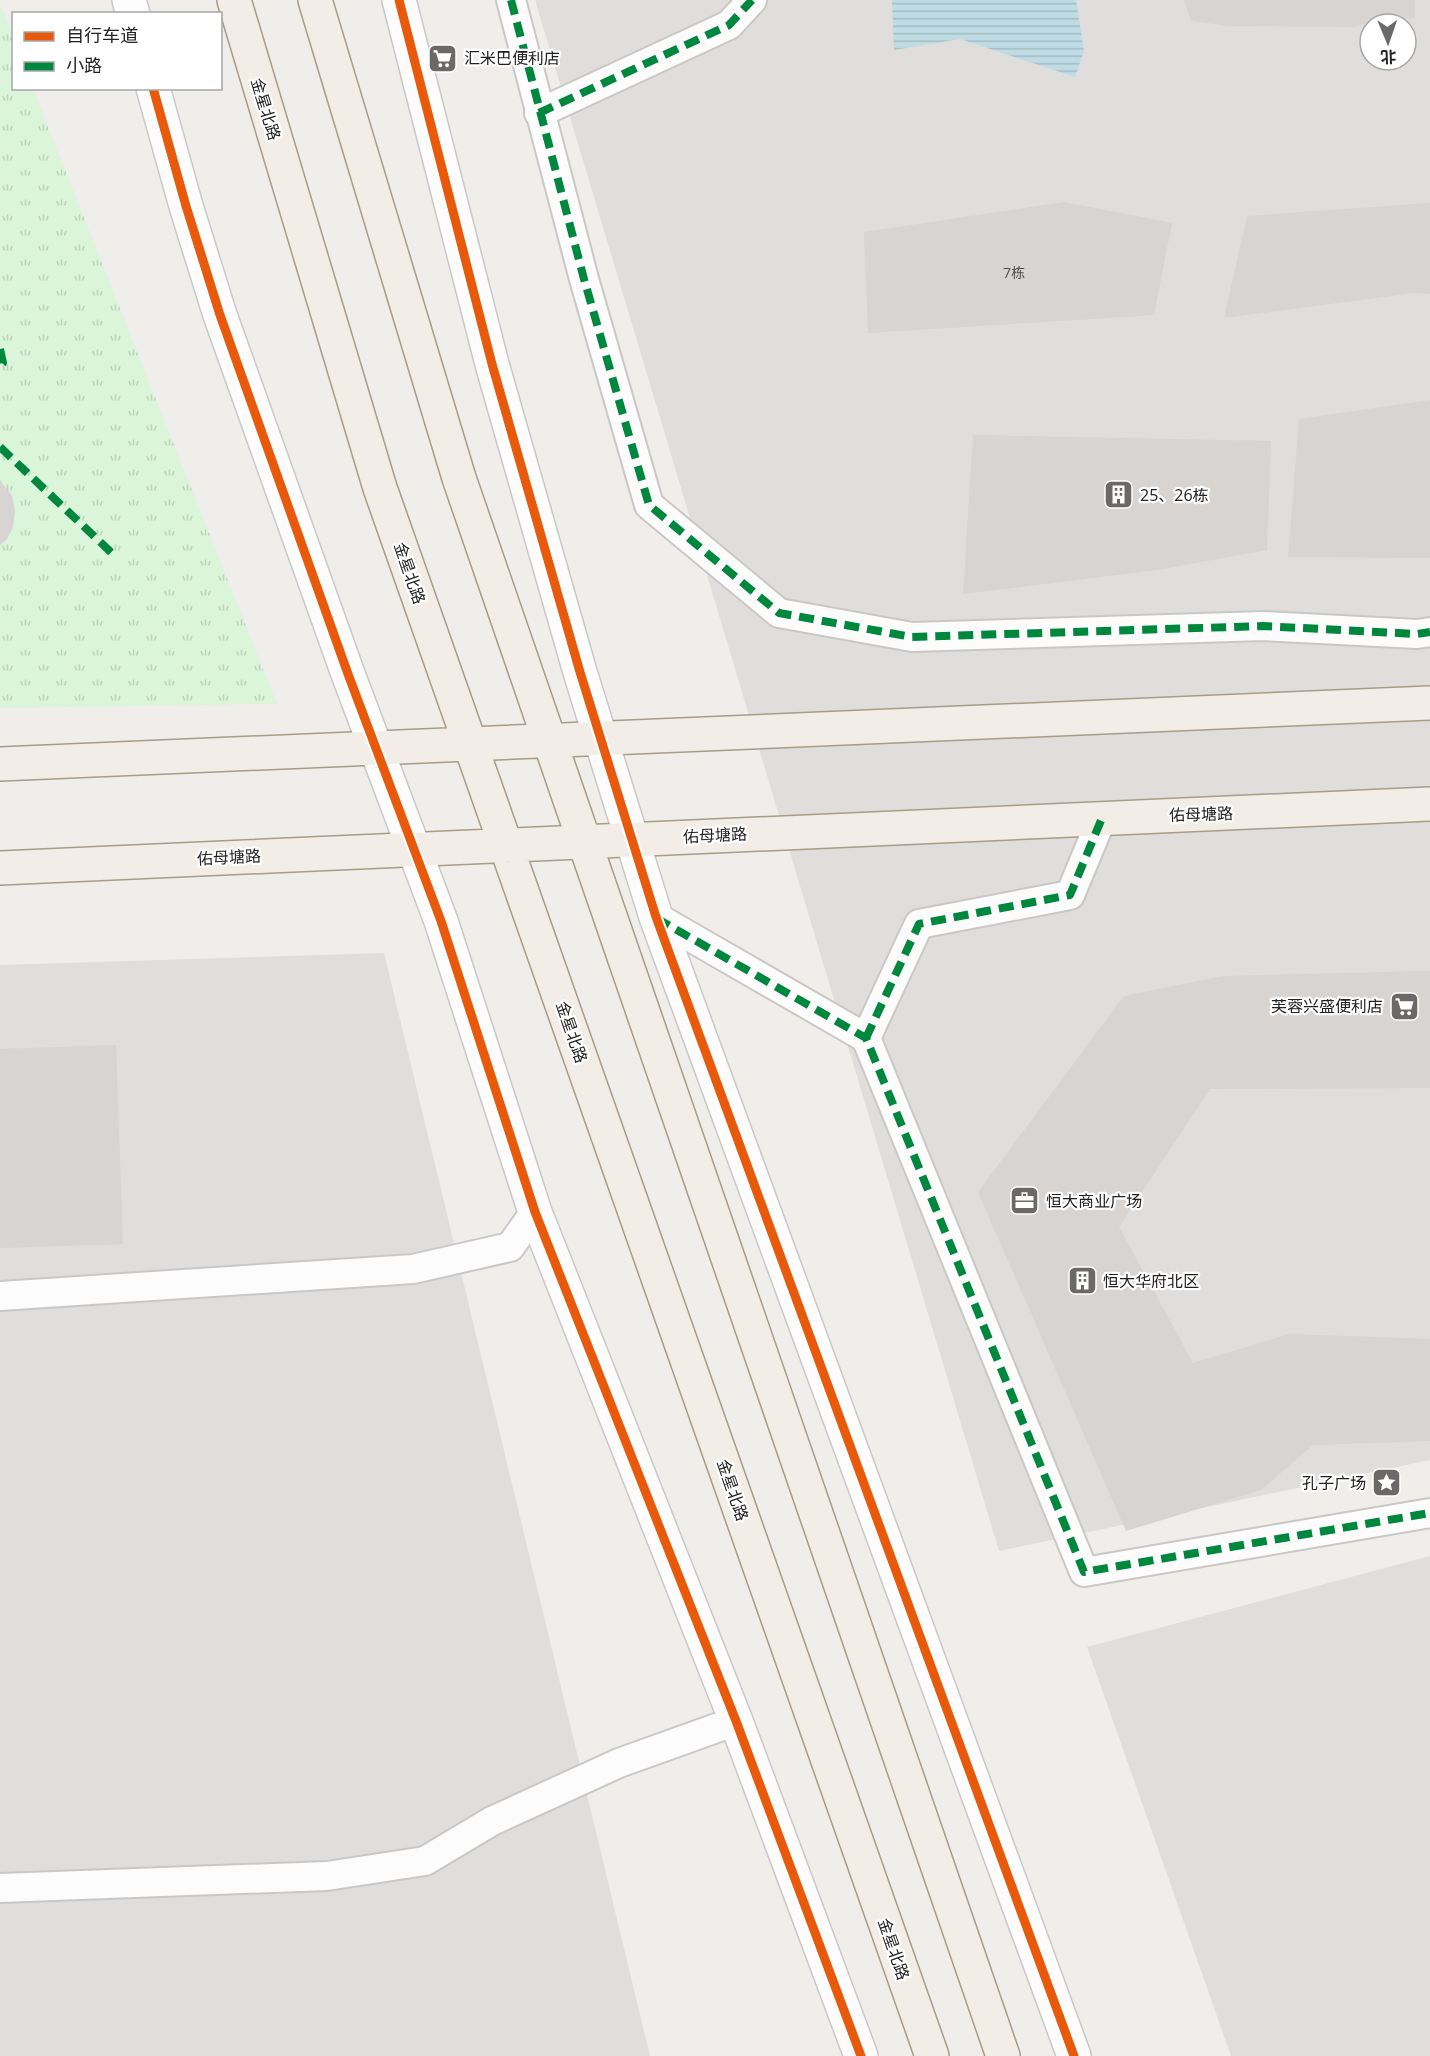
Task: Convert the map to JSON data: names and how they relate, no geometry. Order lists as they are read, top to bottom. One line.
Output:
{"streets":{"main road":["金星北路","佑母塘路"]},"crossings":[["金星北路","佑母塘路"]],"places":{"supermarket":["汇米巴便利店","芙蓉兴盛便利店"],"building":["25、26栋","恒大华府北区"],"office":["恒大商业广场"],"place":["孔子广场"]},"house_numbers":["7栋"],"legend":["自行车道","小路"],"north":"bottom"}
